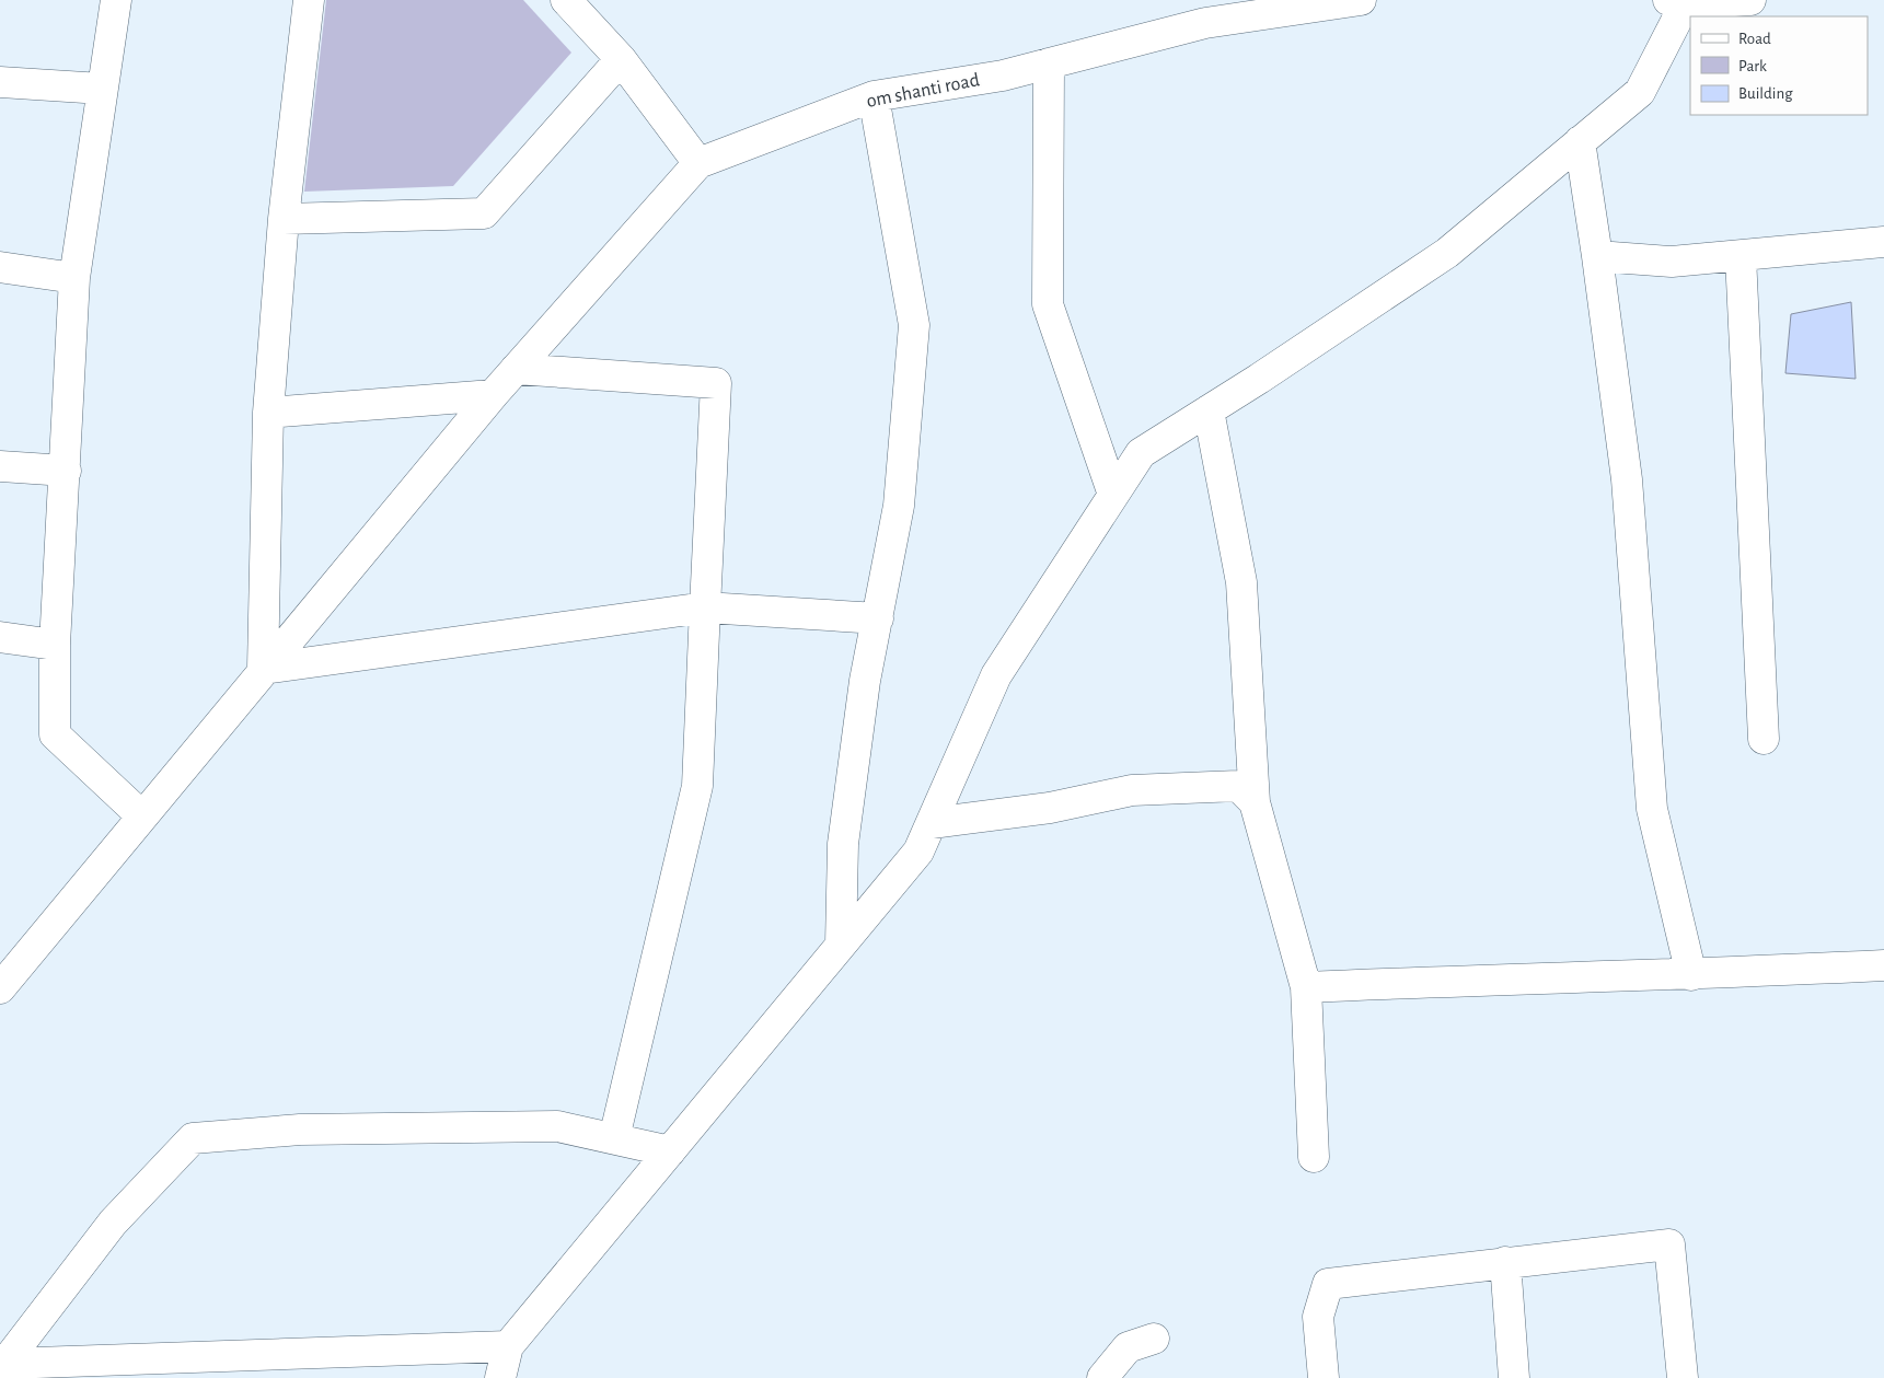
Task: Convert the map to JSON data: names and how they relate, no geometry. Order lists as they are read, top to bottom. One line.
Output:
{"streets":{"street":["om shanti road"]},"legend":["Road","Park","Building"]}
